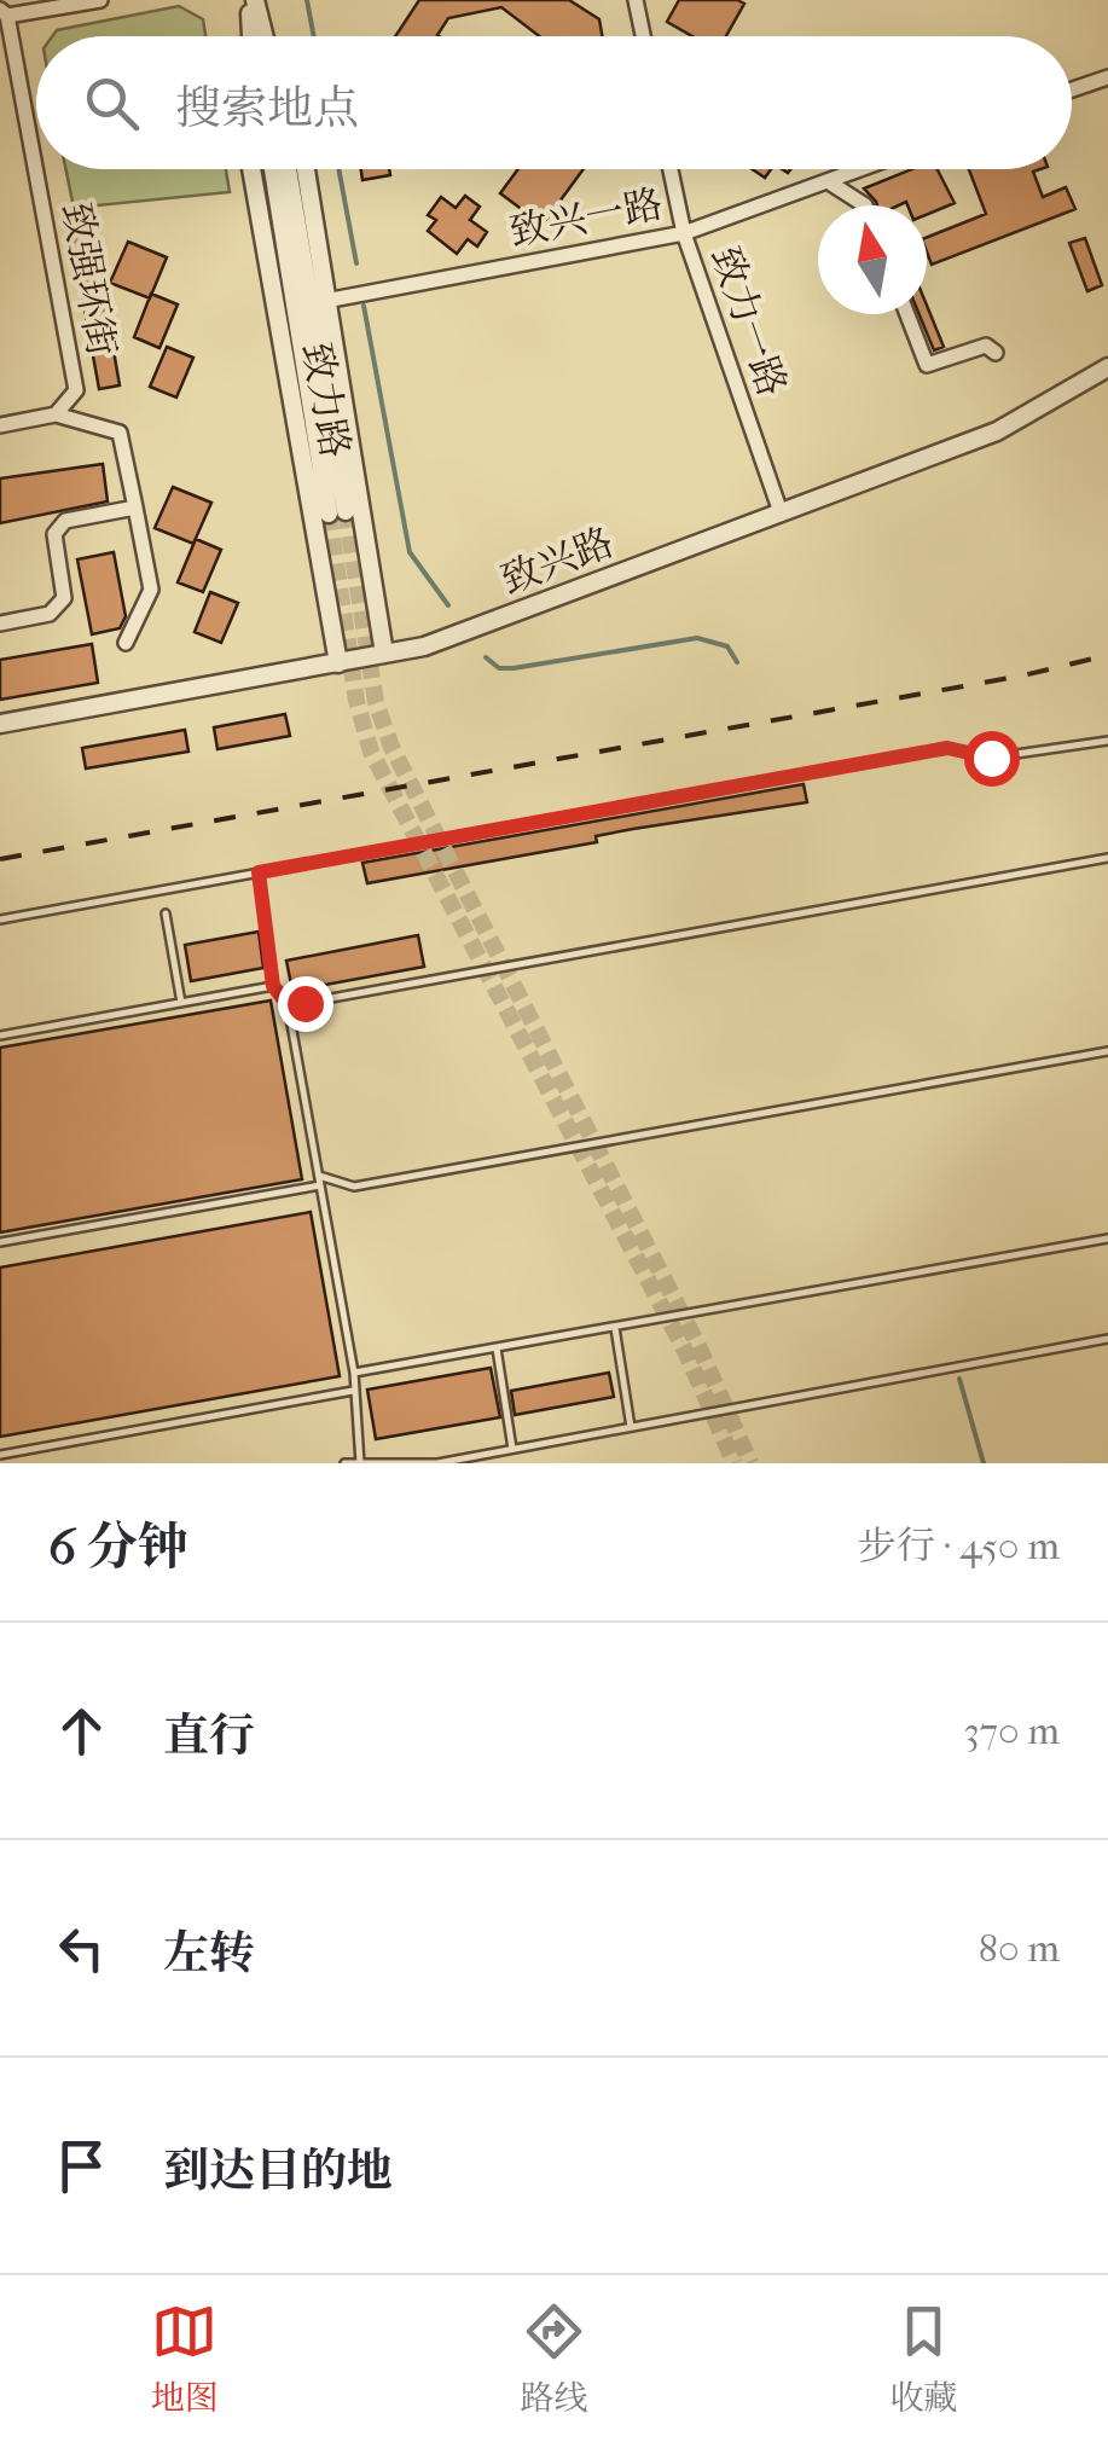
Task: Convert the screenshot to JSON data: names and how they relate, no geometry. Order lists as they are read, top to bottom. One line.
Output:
{"streets":{"street":["致兴一路","致强环街","致力一路","致力路","致兴路"]},"crossings":[["致兴一路","致力一路"],["致兴一路","致力路"],["致力一路","致兴路"],["致力路","致兴路"]],"north":"top","page":{"search":"搜索地点","heading":["6 分钟","步行 · 450 m"],"list":[["直行","370 m"],["左转","80 m"],"到达目的地"],"nav":["地图","路线","收藏"]}}
